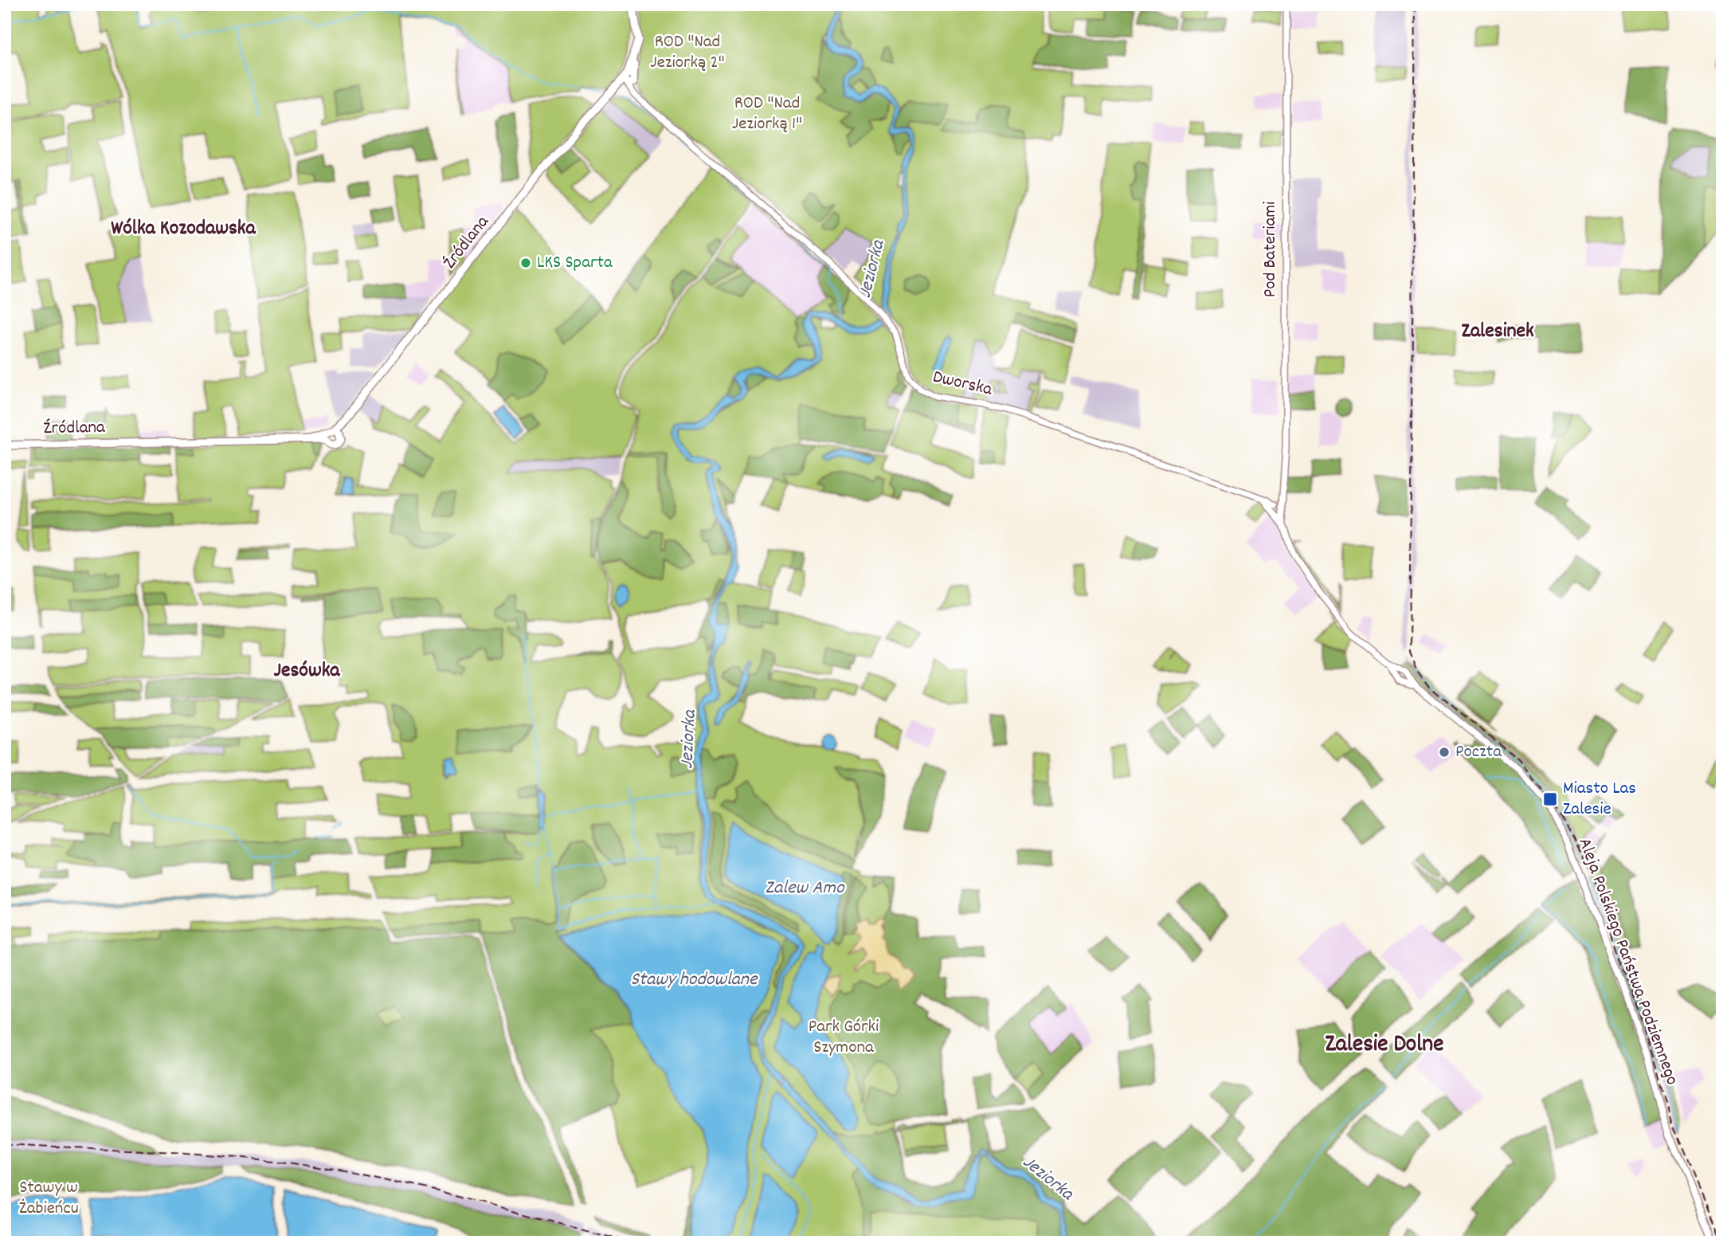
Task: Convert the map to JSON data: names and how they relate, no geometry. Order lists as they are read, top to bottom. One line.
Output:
{"streets":{"main road":["Źródlana"],"street":["Pod Bateriami","Dworska","Aleja Polskiego Państwa Podziemnego"]},"crossings":[["Źródlana","Dworska"],["Pod Bateriami","Dworska"]],"districts":["Wólka Kozodawska","Zalesinek","Jesówka","Zalesie Dolne"],"water":["Jeziorka","Zalew Amo","Stawy hodowlane"],"parks":["ROD \"Nad Jeziorką 2\"","ROD \"Nad Jeziorką 1\"","Park Górki Szymona","Stawy w Żabieńcu"],"places":{"other":["LKS Sparta","Poczta"],"transit":["Miasto Las Zalesie"]}}
